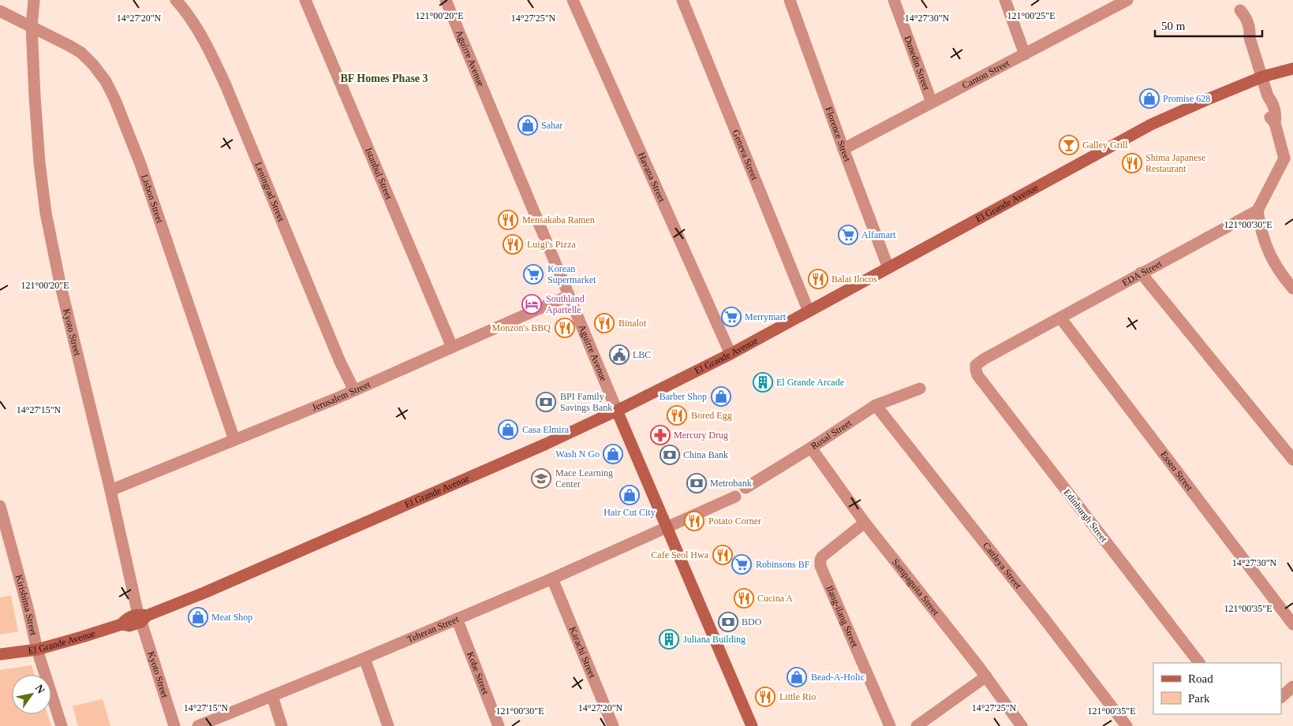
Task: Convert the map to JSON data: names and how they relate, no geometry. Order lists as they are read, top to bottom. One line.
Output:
{"streets":{"street":["Aguirre Avenue","Dunedin Street","Canton Street","Florence Street","Geneva Street","Istanbul Street","Havana Street","Leningrad Street","Lisbon Street","El Grande Avenue","EDA Street","Kyoto Street","Jerusalem Street","Rosal Street","Essen Street","Edinburgh Street","Cattleya Street","Sampaguita Street","Kirishima Street","Ilang-ilang Street","Teheran Street","Karachi Street","Kobe Street"]},"crossings":[["Aguirre Avenue","El Grande Avenue"],["Aguirre Avenue","Jerusalem Street"],["Aguirre Avenue","Teheran Street"],["Dunedin Street","Canton Street"],["Canton Street","Florence Street"],["Florence Street","El Grande Avenue"],["Geneva Street","El Grande Avenue"],["Istanbul Street","Jerusalem Street"],["Havana Street","El Grande Avenue"],["Leningrad Street","Jerusalem Street"],["Lisbon Street","Kyoto Street"],["Lisbon Street","Jerusalem Street"],["El Grande Avenue","Kyoto Street"],["El Grande Avenue","Kirishima Street"],["EDA Street","Essen Street"],["EDA Street","Edinburgh Street"],["Kyoto Street","Jerusalem Street"],["Rosal Street","Cattleya Street"],["Rosal Street","Sampaguita Street"],["Sampaguita Street","Ilang-ilang Street"],["Teheran Street","Karachi Street"],["Teheran Street","Kobe Street"]],"districts":["BF Homes Phase 3"],"places":{"shop":["Promise 628","Sahar","Barber Shop","Casa Elmira","Wash N Go","Hair Cut City","Meat Shop","Bead-A-Holic"],"bar":["Galley Grill"],"restaurant":["Shima Japanese Restaurant","Mensakaba Ramen","Luigi's Pizza","Balai Ilocos","Binalot","Monzon's BBQ","Bored Egg","Potato Corner","Cafe Seol Hwa","Cucina A","Little Rio"],"supermarket":["Alfamart","Korean Supermarket","Merrymart","Robinsons BF"],"hotel":["Southland Apartelle"],"public building":["LBC"],"building":["El Grande Arcade","Juliana Building"],"bank":["BPI Family Savings Bank","China Bank","Metrobank","BDO"],"pharmacy":["Mercury Drug"],"school or university":["Mace Learning Center"]},"legend":["Road","Park"],"scale_bar":"50 m","north":"top right","coordinates":["121°00'20\"E","121°00'25\"E","14°27'20\"N","14°27'25\"N","14°27'30\"N","121°00'30\"E","14°27'15\"N","121°00'35\"E"]}
